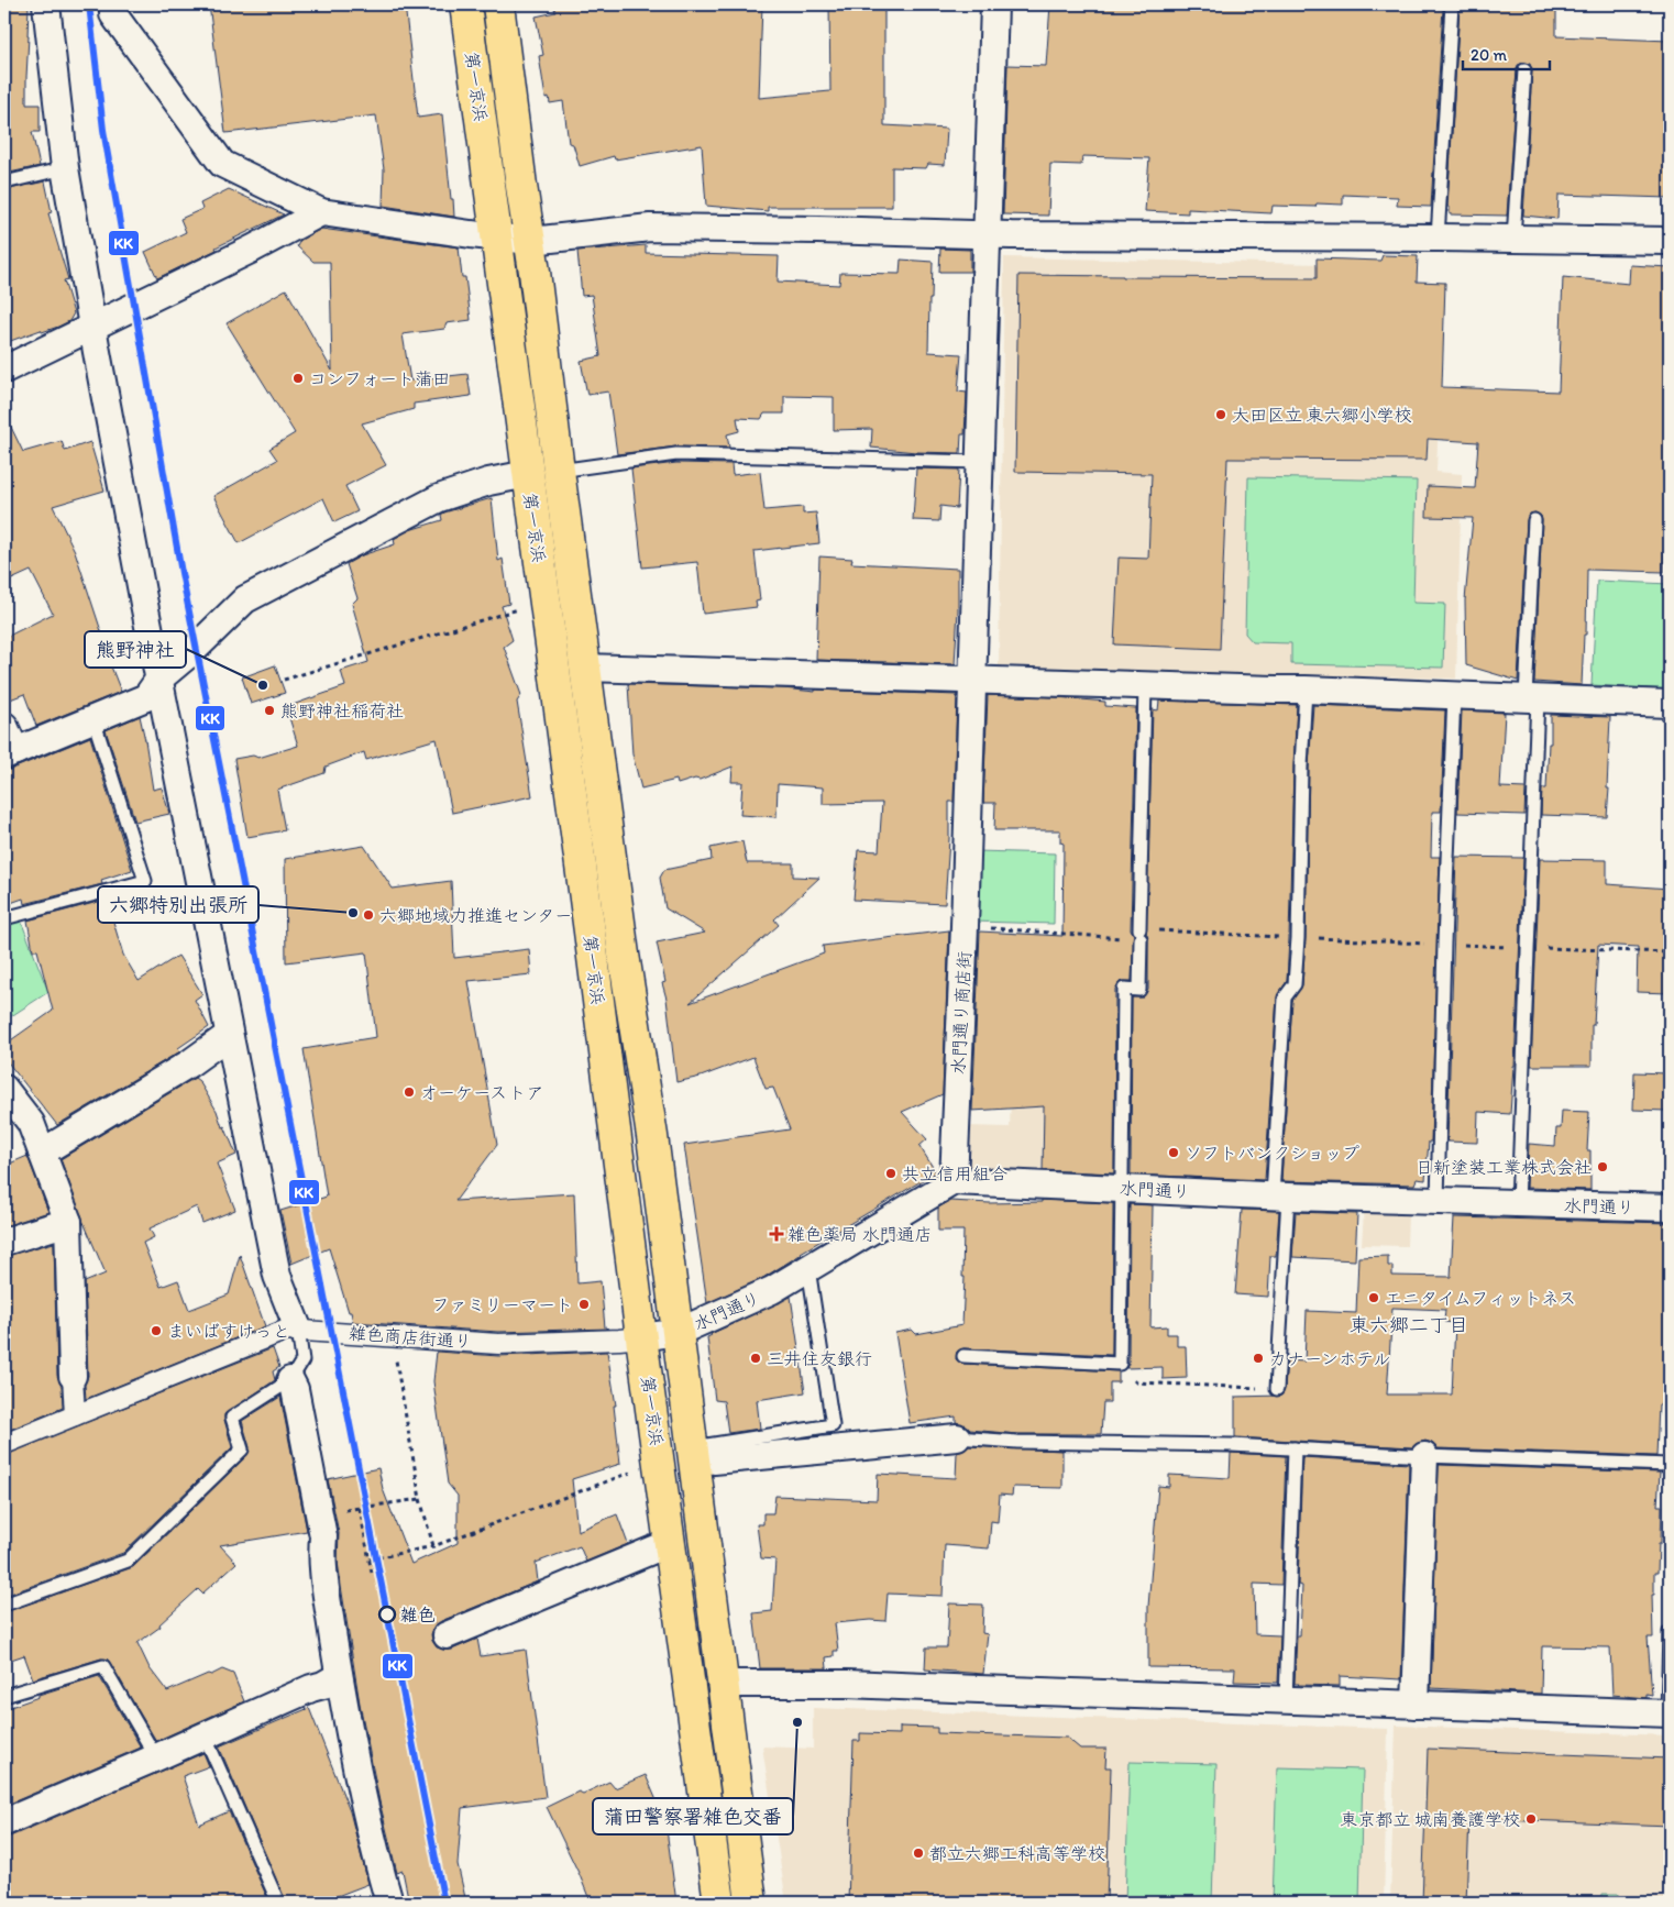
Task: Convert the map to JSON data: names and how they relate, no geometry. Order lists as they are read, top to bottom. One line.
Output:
{"streets":{"highway":["第一京浜"],"street":["水門通り商店街","水門通り","雑色商店街通り"]},"crossings":[["第一京浜","水門通り"],["第一京浜","雑色商店街通り"],["水門通り商店街","水門通り"],["水門通り","雑色商店街通り"]],"districts":["東六郷二丁目"],"places":{"other":["コンフォート蒲田","大田区立 東六郷小学校","熊野神社","熊野神社稲荷社","六郷特別出張所","六郷地域力推進センター","オーケーストア","ソフトバンクショップ","日新塗装工業株式会社","共立信用組合","エニタイムフィットネス","ファミリーマート","まいばすけっと","三井住友銀行","カナーンホテル","雑色","蒲田警察署雑色交番","東京都立 城南養護学校","都立六郷工科高等学校"],"health":["雑色薬局 水門通店"]},"lines":["transit line KK"],"scale_bar":"20 m"}
